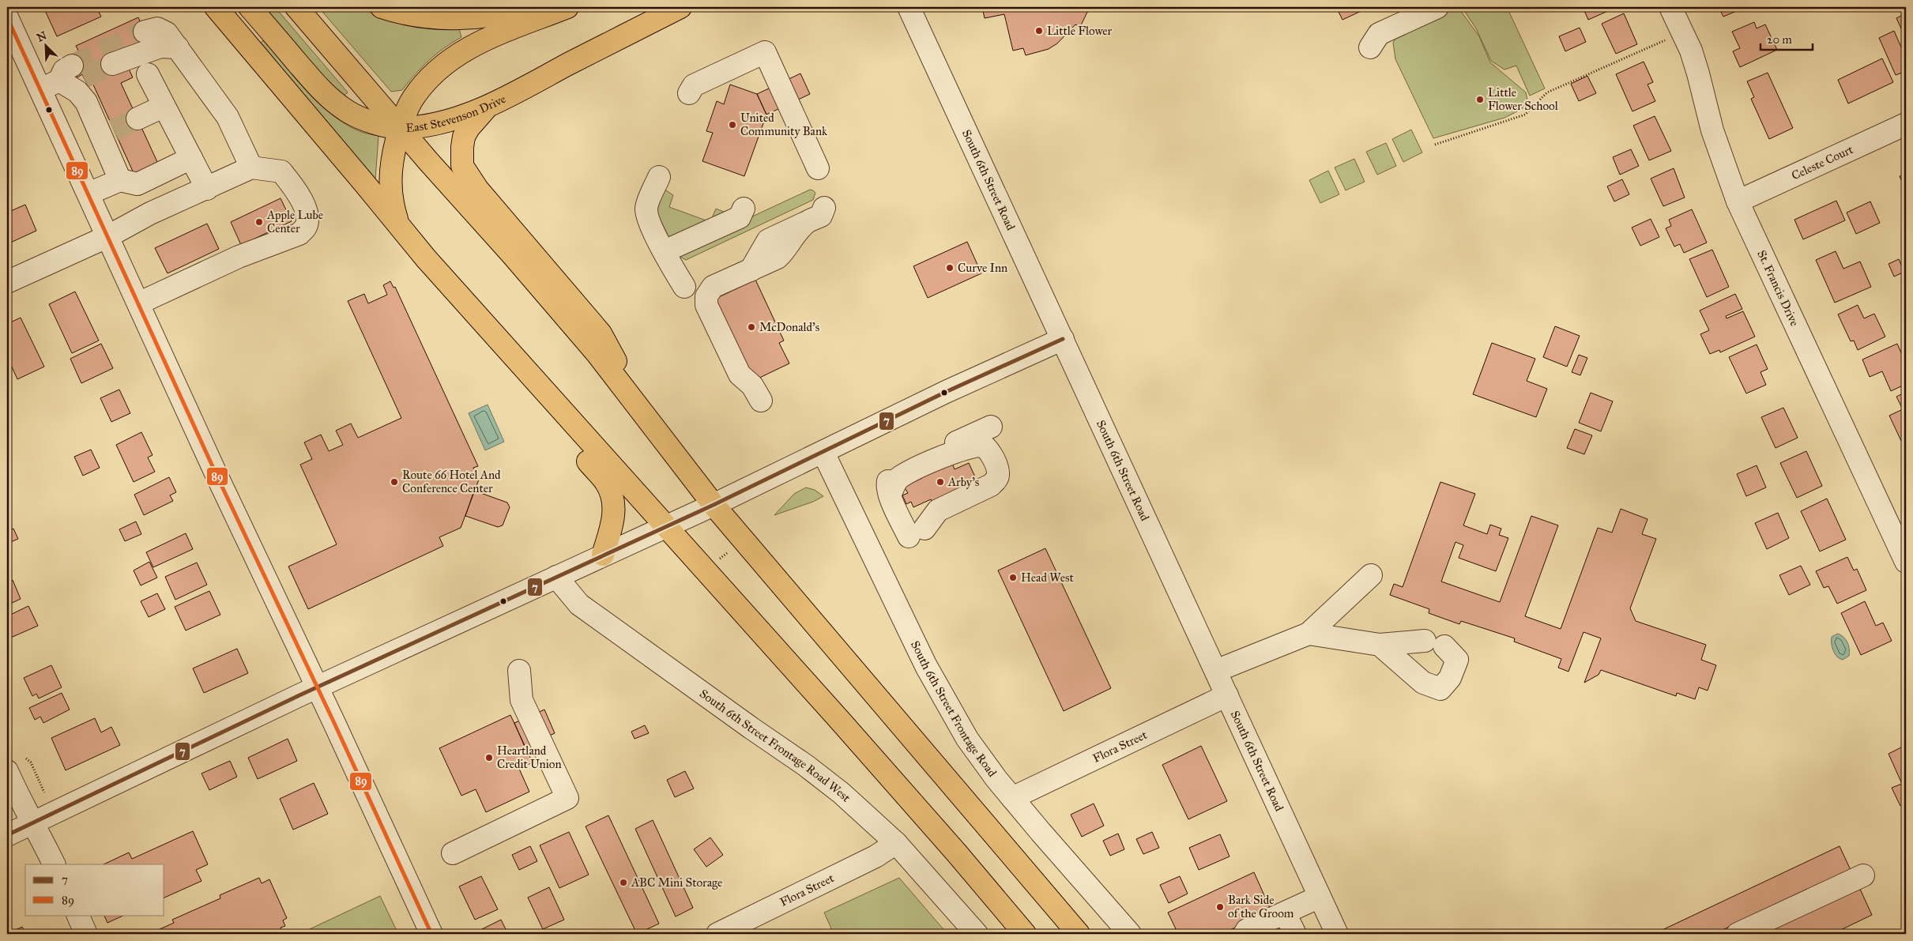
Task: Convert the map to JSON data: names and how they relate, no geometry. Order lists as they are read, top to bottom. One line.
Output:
{"streets":{"main road":["East Stevenson Drive"],"street":["Celeste Court","South 6th Street Road","St. Francis Drive","South 6th Street Frontage Road","South 6th Street Frontage Road West","Flora Street"]},"crossings":[["Celeste Court","St. Francis Drive"],["South 6th Street Road","Flora Street"],["South 6th Street Frontage Road","Flora Street"],["South 6th Street Frontage Road West","Flora Street"]],"places":["Little Flower","Little Flower School","United Community Bank","Apple Lube Center","Curve Inn","McDonald's","Route 66 Hotel And Conference Center","Arby's","Head West","Heartland Credit Union","ABC Mini Storage","Bark Side of the Groom"],"lines":["transit line 89","transit line 7"],"legend":["7","89"],"scale_bar":"20 m","north":"top left"}
